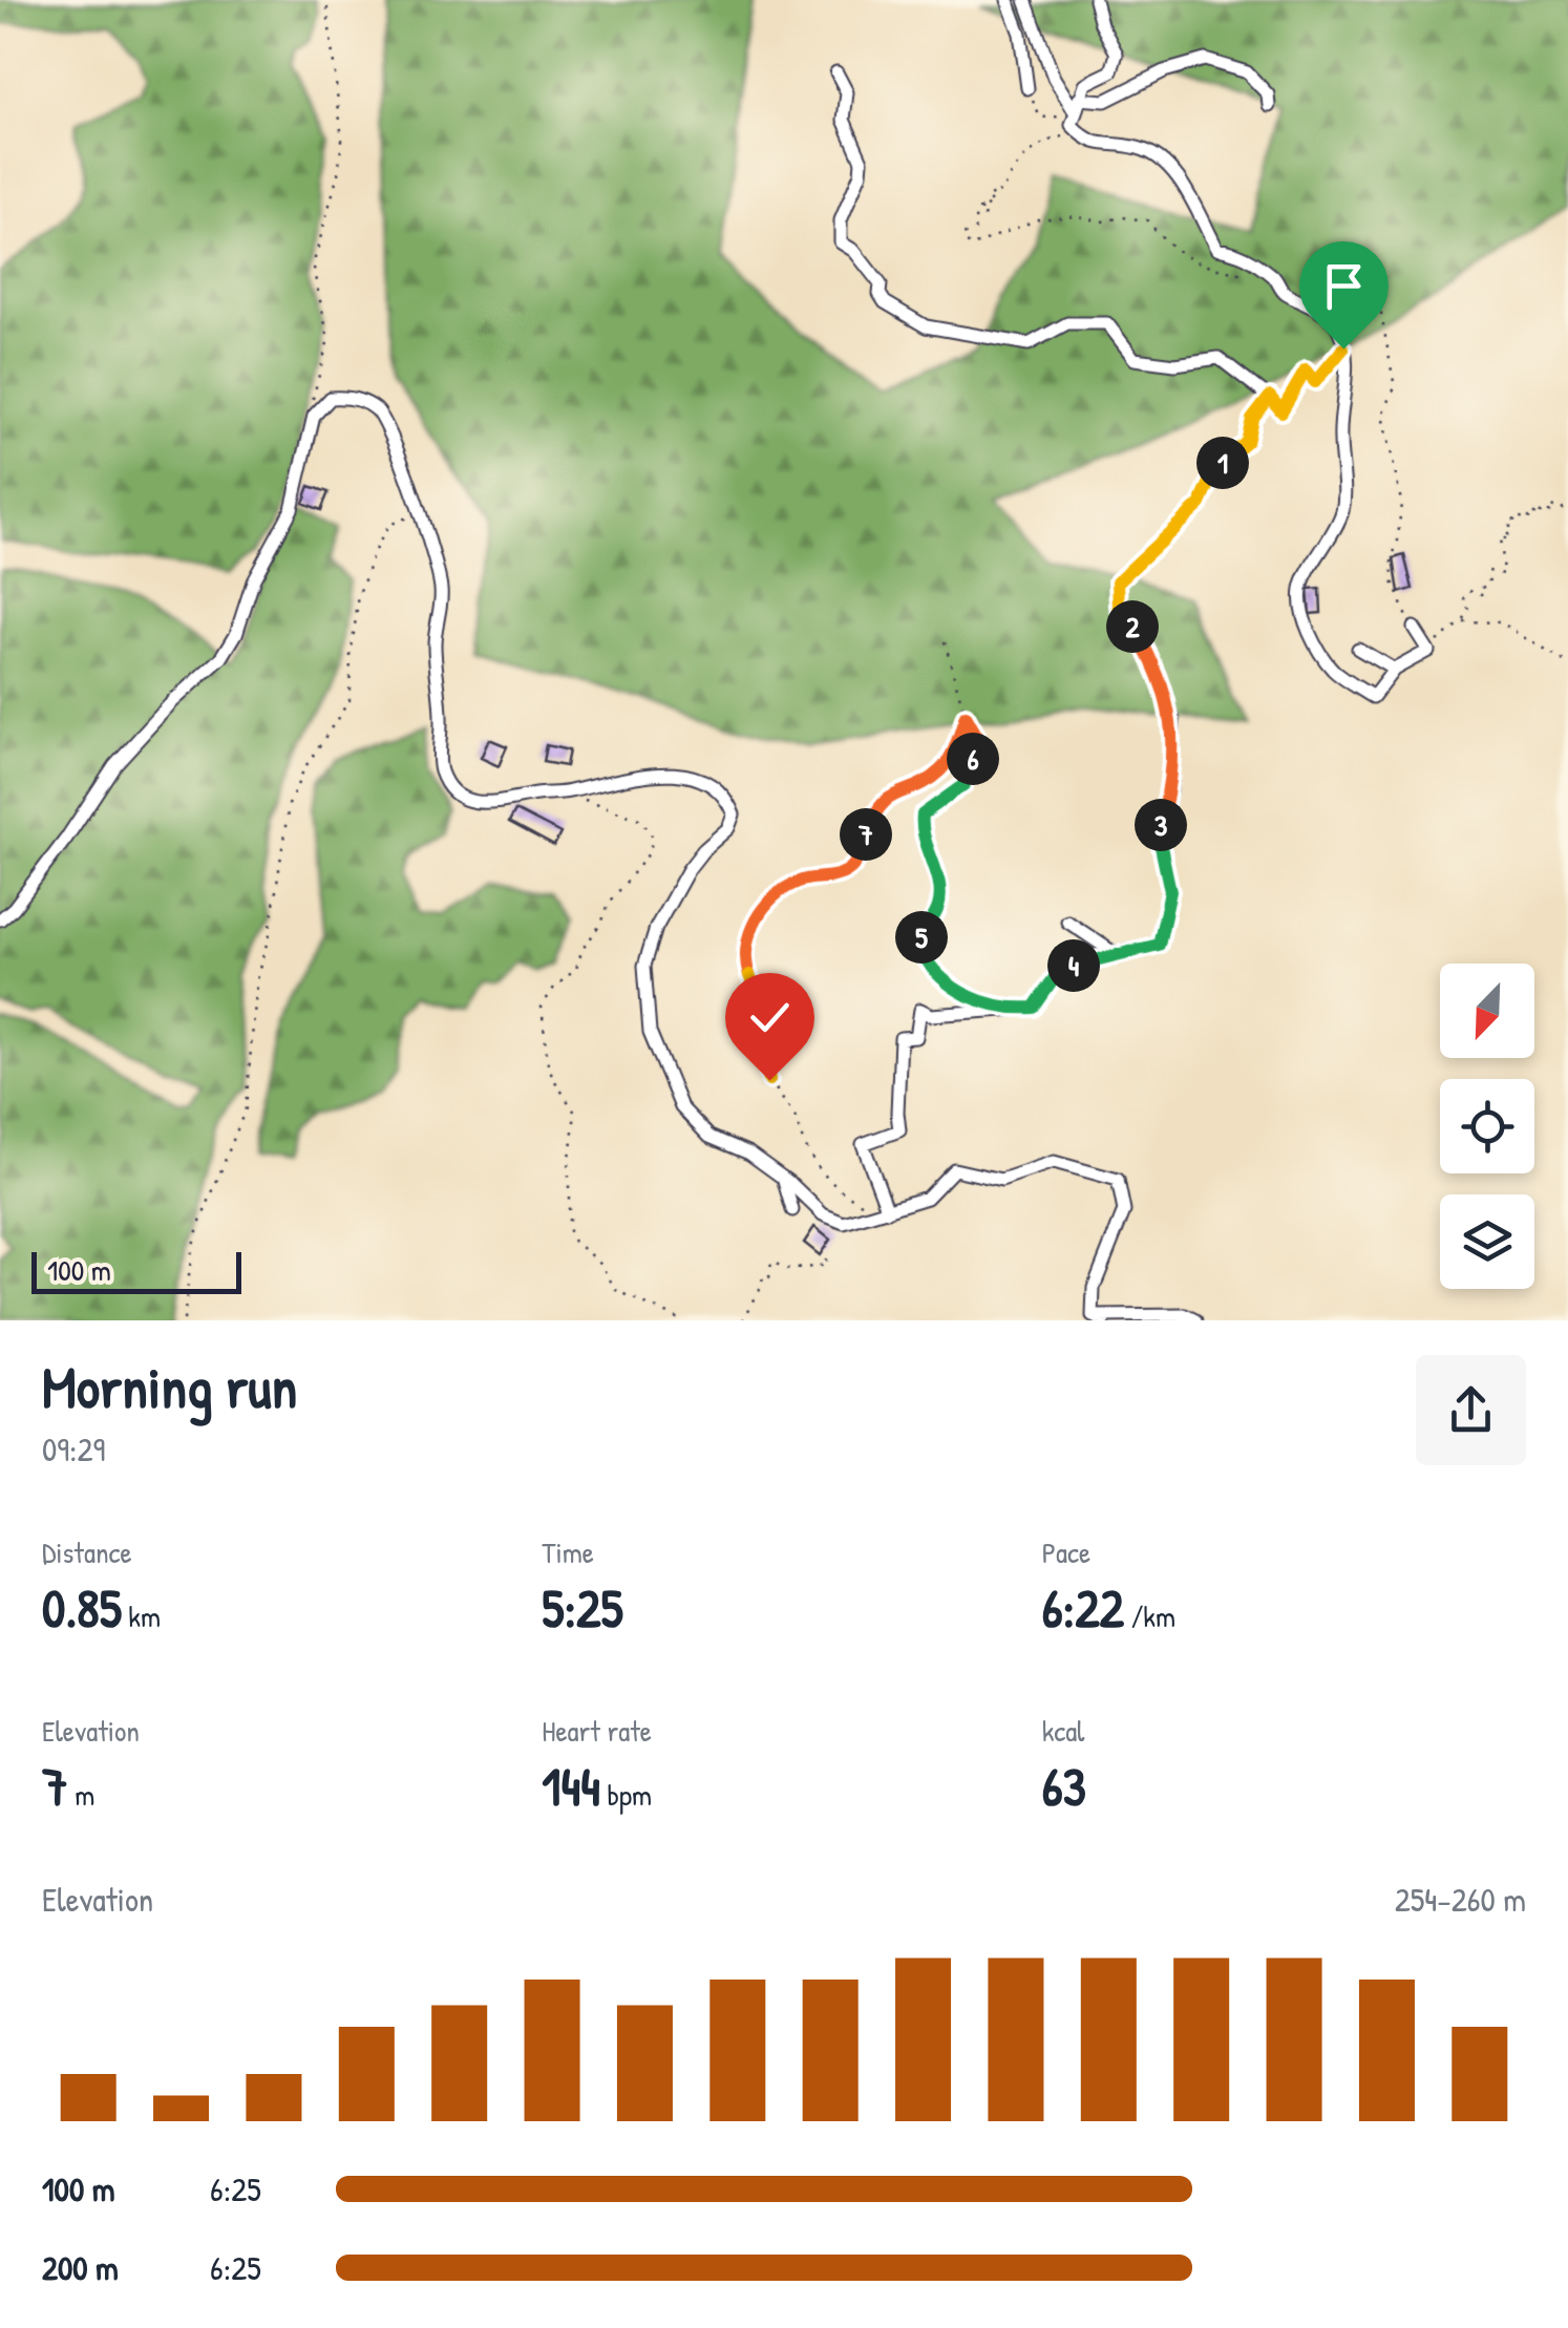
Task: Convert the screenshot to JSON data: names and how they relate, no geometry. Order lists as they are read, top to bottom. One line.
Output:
{"scale_bar":"100 m","north":"bottom left","page":{"pins":["1","2","6","3","7","5","4"],"scale":"100 m","heading":["Morning run","09:29"],"stats":[["Distance","0.85 km"],["Time","5:25"],["Pace","6:22 /km"],["Elevation","7 m"],["Heart rate","144 bpm"],["kcal","63"]],"chart":["Elevation","254–260 m"],"list":[{"name":"100 m","note":"6:25"},{"name":"200 m","note":"6:25"}]}}
